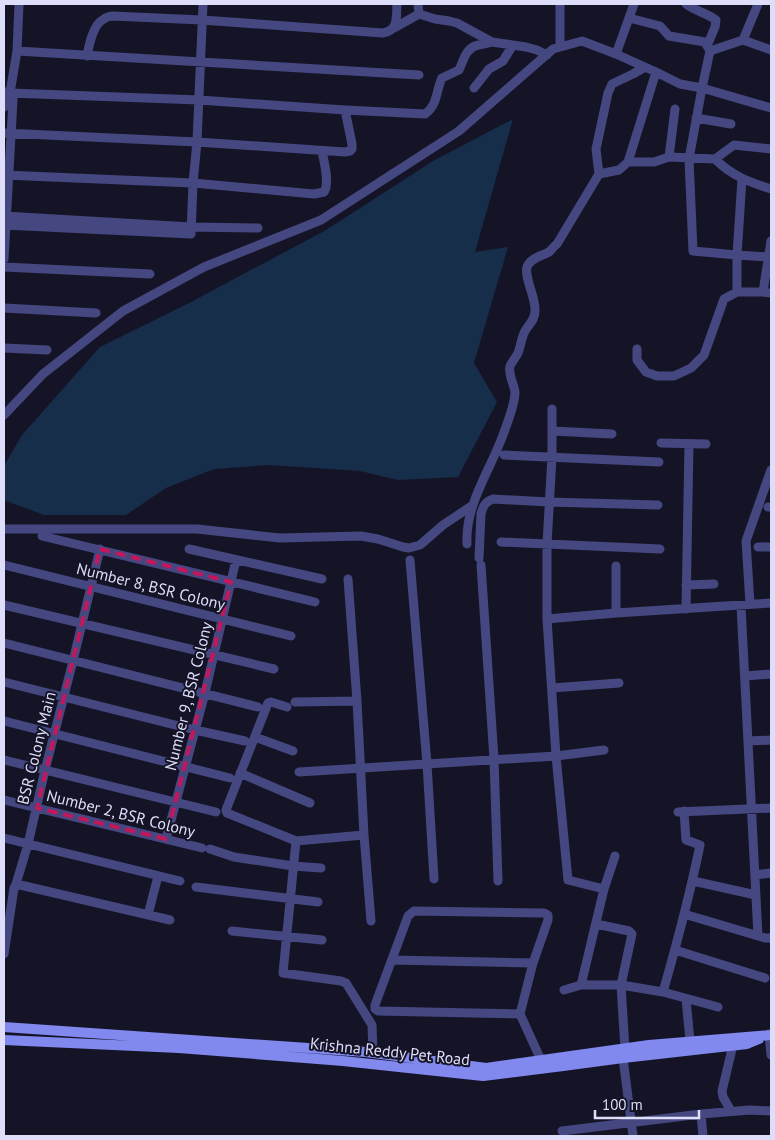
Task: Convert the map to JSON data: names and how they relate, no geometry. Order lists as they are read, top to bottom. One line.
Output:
{"streets":{"main road":["Krishna Reddy Pet Road"],"street":["Number 8, BSR Colony","Number 9, BSR Colony","BSR Colony Main","Number 2, BSR Colony"]},"crossings":[["Number 8, BSR Colony","Number 9, BSR Colony"],["Number 8, BSR Colony","BSR Colony Main"],["Number 9, BSR Colony","Number 2, BSR Colony"],["BSR Colony Main","Number 2, BSR Colony"]],"scale_bar":"100 m"}
